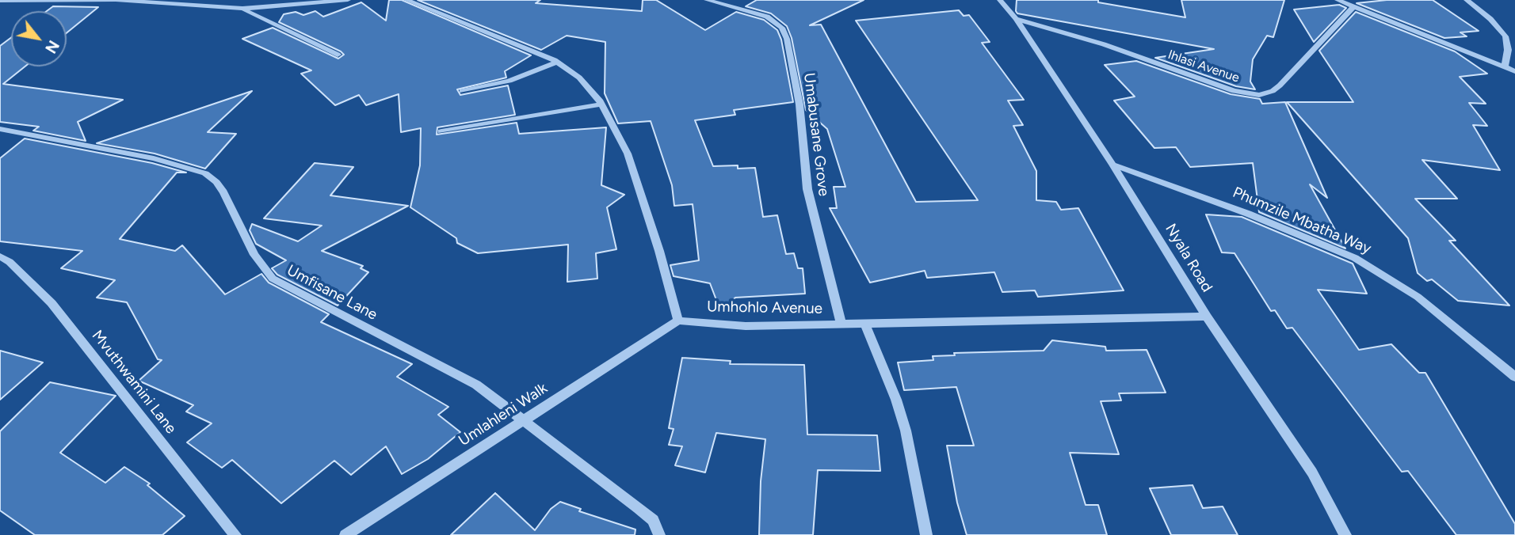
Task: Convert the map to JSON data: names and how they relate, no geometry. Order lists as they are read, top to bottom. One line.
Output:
{"streets":{"street":["Ihlasi Avenue","Umabusane Grove","Phumzile Mbatha Way","Nyala Road","Umfisane Lane","Umhohlo Avenue","Mvuthwamini Lane","Umlahleni Walk"]},"crossings":[["Ihlasi Avenue","Nyala Road"],["Umabusane Grove","Umhohlo Avenue"],["Phumzile Mbatha Way","Nyala Road"],["Nyala Road","Umhohlo Avenue"],["Umfisane Lane","Umlahleni Walk"],["Umhohlo Avenue","Umlahleni Walk"]],"north":"bottom right"}
